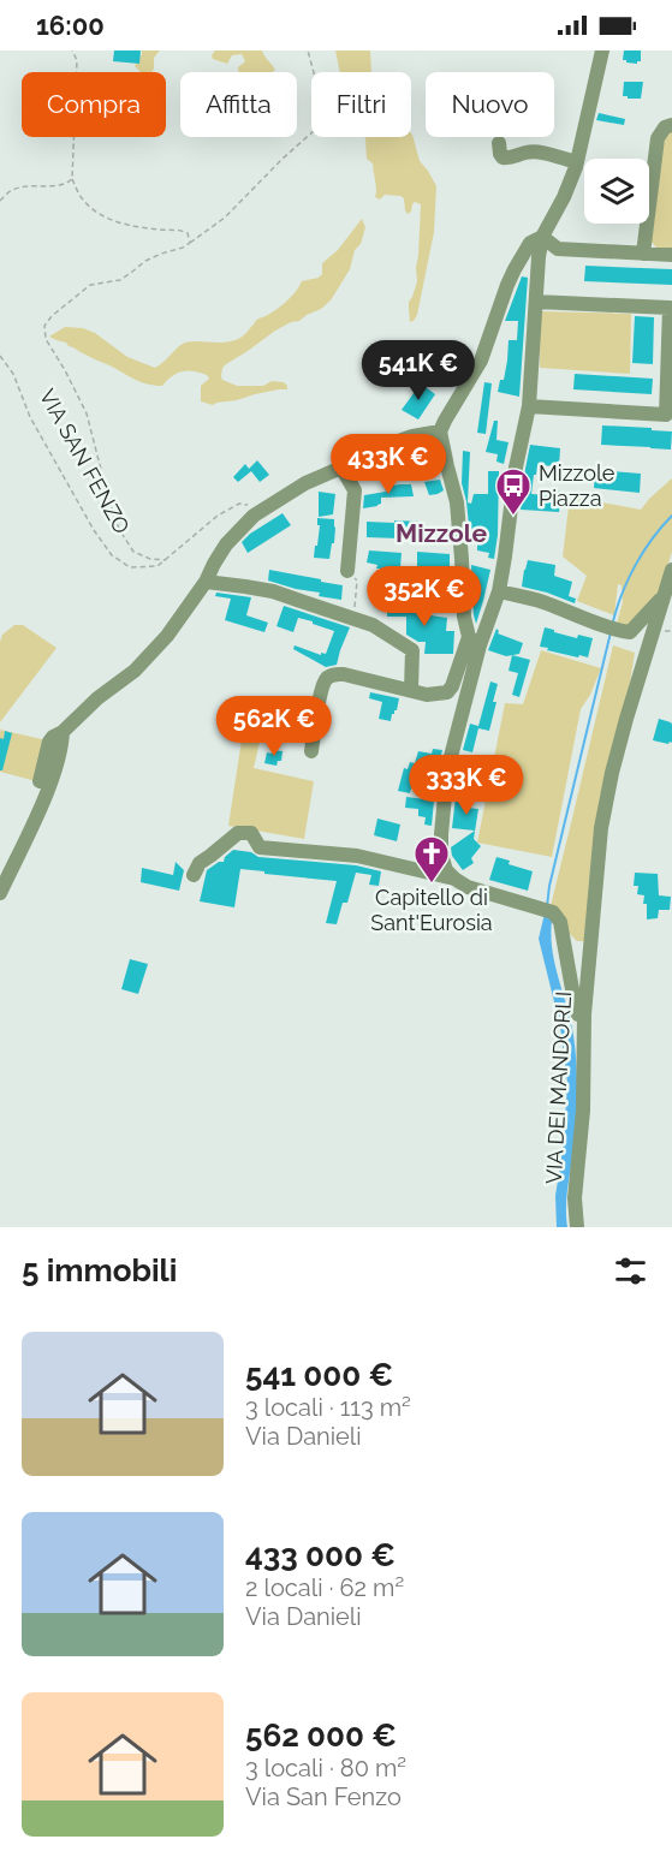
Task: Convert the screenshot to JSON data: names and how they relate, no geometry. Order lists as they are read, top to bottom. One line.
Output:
{"streets":{"street":["VIA DEI MANDORLI"],"path":["VIA SAN FENZO"]},"districts":["Mizzole"],"places":{"bus stop":["Mizzole Piazza"],"church":["Capitello di Sant'Eurosia"]},"page":{"status":"16:00","chip":["Compra","Affitta","Filtri","Nuovo"],"price":["541K €","433K €","352K €","562K €","333K €"],"heading":"5 immobili","list":[{"name":"541 000 €","note":"3 locali · 113 m² · Via Danieli"},{"name":"433 000 €","note":"2 locali · 62 m² · Via Danieli"},{"name":"562 000 €","note":"3 locali · 80 m² · Via San Fenzo"}]}}
